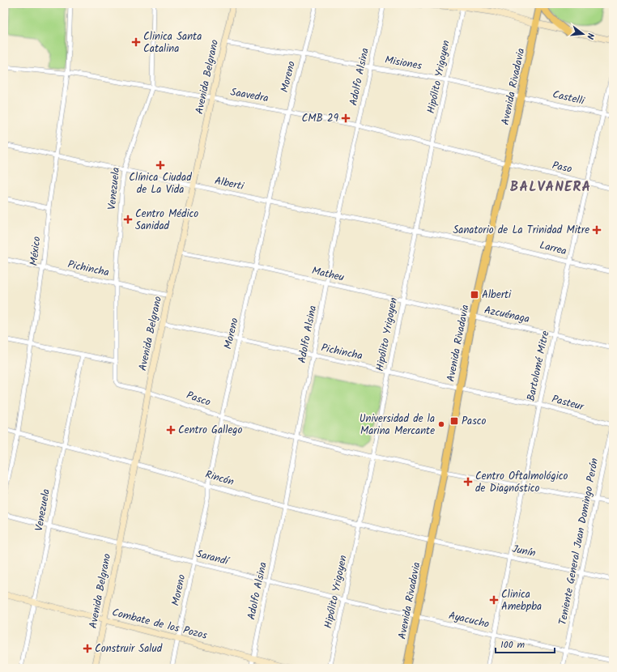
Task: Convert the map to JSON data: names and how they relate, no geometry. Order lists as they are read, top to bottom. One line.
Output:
{"streets":{"main road":["Avenida Belgrano","Avenida Rivadavia","Combate de los Pozos"],"street":["Misiones","Moreno","Adolfo Alsina","Hipólito Yrigoyen","Saavedra","Castelli","Paso","Alberti","Venezuela","Larrea","México","Pichincha","Matheu","Azcuénaga","Bartolomé Mitre","Pasco","Pasteur","Rincón","Teniente General Juan Domingo Perón","Junín","Sarandí","Ayacucho"]},"crossings":[["Misiones","Avenida Belgrano"],["Misiones","Moreno"],["Misiones","Adolfo Alsina"],["Misiones","Hipólito Yrigoyen"],["Misiones","Avenida Rivadavia"],["Misiones","Castelli"],["Avenida Belgrano","Saavedra"],["Avenida Belgrano","Alberti"],["Avenida Belgrano","Pichincha"],["Avenida Belgrano","Matheu"],["Avenida Belgrano","Pasco"],["Avenida Belgrano","Rincón"],["Avenida Belgrano","Sarandí"],["Avenida Belgrano","Combate de los Pozos"],["Moreno","Saavedra"],["Moreno","Alberti"],["Moreno","Pichincha"],["Moreno","Matheu"],["Moreno","Pasco"],["Moreno","Rincón"],["Moreno","Sarandí"],["Moreno","Combate de los Pozos"],["Adolfo Alsina","Saavedra"],["Adolfo Alsina","Alberti"],["Adolfo Alsina","Pichincha"],["Adolfo Alsina","Matheu"],["Adolfo Alsina","Pasco"],["Adolfo Alsina","Rincón"],["Adolfo Alsina","Sarandí"],["Adolfo Alsina","Combate de los Pozos"],["Hipólito Yrigoyen","Saavedra"],["Hipólito Yrigoyen","Alberti"],["Hipólito Yrigoyen","Pichincha"],["Hipólito Yrigoyen","Matheu"],["Hipólito Yrigoyen","Pasco"],["Hipólito Yrigoyen","Rincón"],["Hipólito Yrigoyen","Sarandí"],["Avenida Rivadavia","Saavedra"],["Avenida Rivadavia","Castelli"],["Avenida Rivadavia","Paso"],["Avenida Rivadavia","Alberti"],["Avenida Rivadavia","Larrea"],["Avenida Rivadavia","Pichincha"],["Avenida Rivadavia","Matheu"],["Avenida Rivadavia","Azcuénaga"],["Avenida Rivadavia","Pasco"],["Avenida Rivadavia","Pasteur"],["Avenida Rivadavia","Rincón"],["Avenida Rivadavia","Junín"],["Avenida Rivadavia","Sarandí"],["Avenida Rivadavia","Ayacucho"],["Saavedra","Paso"],["Saavedra","Venezuela"],["Saavedra","México"],["Castelli","Bartolomé Mitre"],["Paso","Bartolomé Mitre"],["Alberti","Venezuela"],["Alberti","Larrea"],["Alberti","México"],["Venezuela","Pichincha"],["Venezuela","Pasco"],["Venezuela","Rincón"],["Venezuela","Sarandí"],["Venezuela","Combate de los Pozos"],["Larrea","Bartolomé Mitre"],["México","Pichincha"],["México","Rincón"],["Pichincha","Pasteur"],["Matheu","Azcuénaga"],["Azcuénaga","Bartolomé Mitre"],["Bartolomé Mitre","Pasco"],["Bartolomé Mitre","Pasteur"],["Bartolomé Mitre","Junín"],["Bartolomé Mitre","Ayacucho"],["Pasco","Teniente General Juan Domingo Perón"],["Pasteur","Teniente General Juan Domingo Perón"],["Rincón","Junín"],["Teniente General Juan Domingo Perón","Junín"],["Teniente General Juan Domingo Perón","Ayacucho"],["Sarandí","Ayacucho"]],"districts":["BALVANERA"],"places":{"health":["Clinica Santa Catalina","CMB 29","Clínica Ciudad de La Vida","Centro Médico Sanidad","Sanatorio de La Trinidad Mitre","Centro Gallego","Centro Oftalmológico de Diagnóstico","Clinica Amebpba","Construir Salud"],"transit":["Alberti","Pasco"],"other":["Universidad de la Marina Mercante"]},"scale_bar":"100 m","north":"right"}
